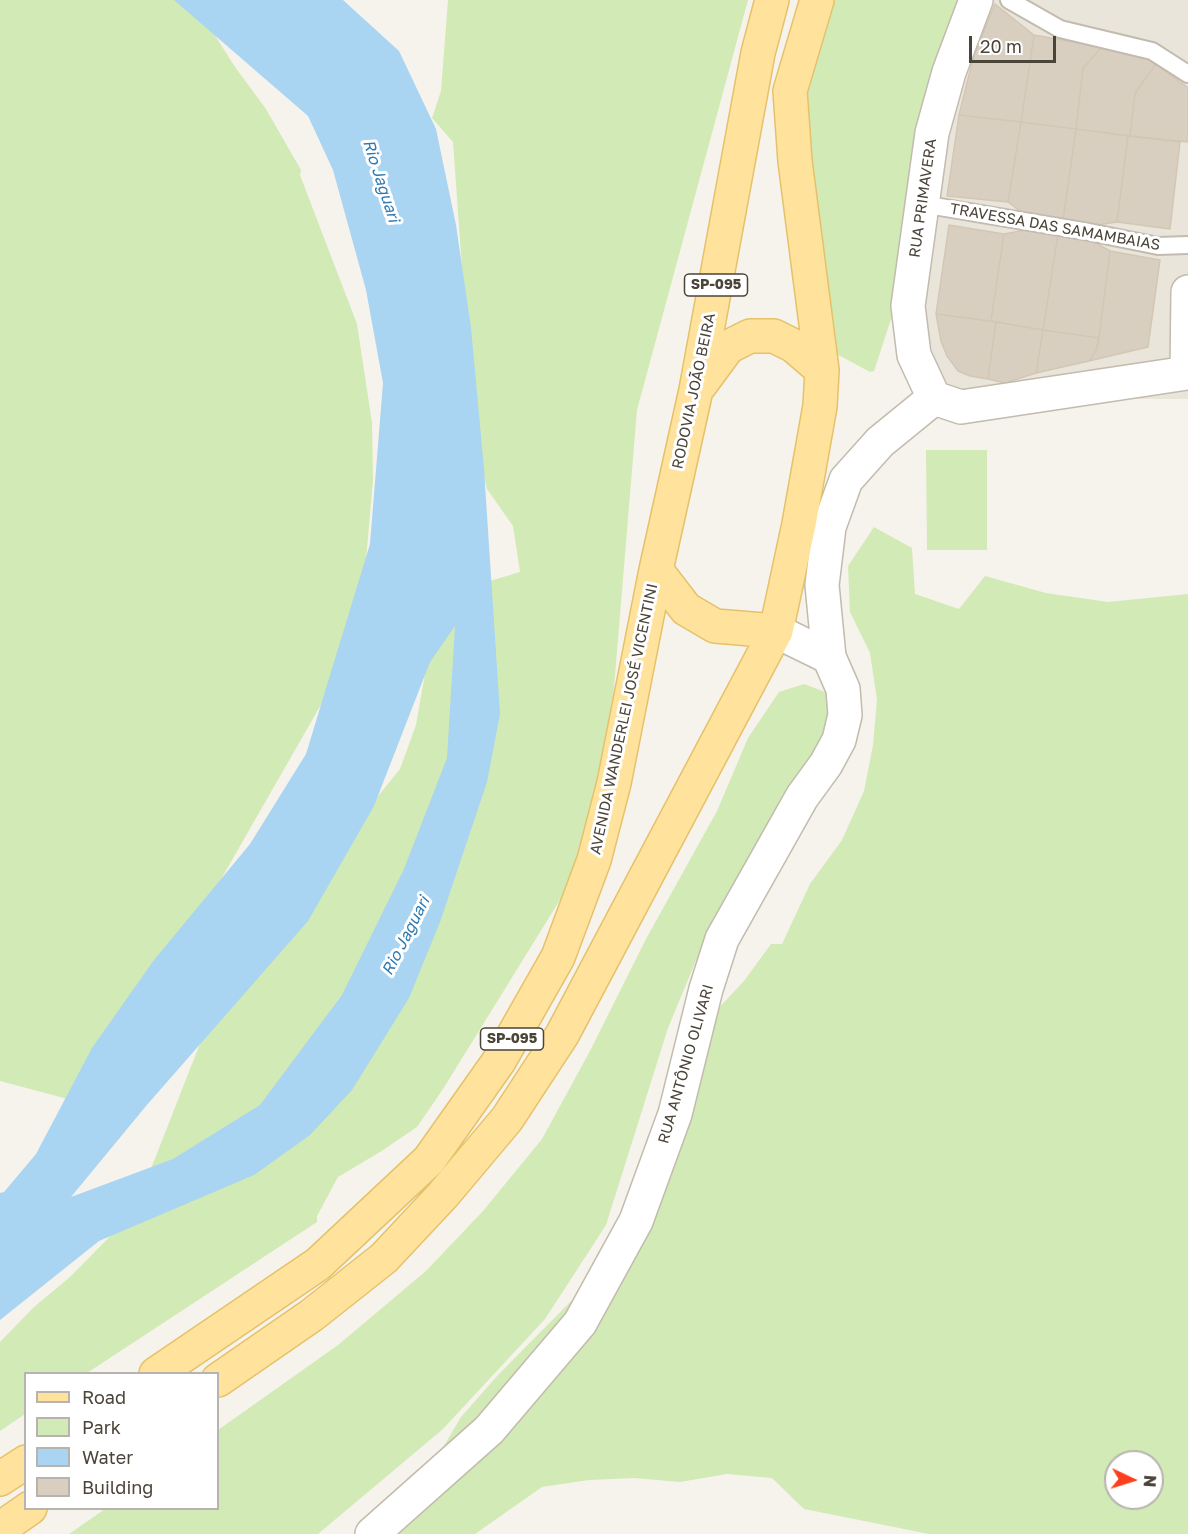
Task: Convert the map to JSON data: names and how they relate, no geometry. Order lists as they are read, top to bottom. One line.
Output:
{"streets":{"main road":["SP-095","RODOVIA JOÃO BEIRA","AVENIDA WANDERLEI JOSÉ VICENTINI"],"street":["RUA PRIMAVERA","RUA ANTÔNIO OLIVARI"],"lane":["TRAVESSA DAS SAMAMBAIAS"]},"crossings":[["RUA PRIMAVERA","TRAVESSA DAS SAMAMBAIAS"],["RUA PRIMAVERA","RUA ANTÔNIO OLIVARI"],["RODOVIA JOÃO BEIRA","AVENIDA WANDERLEI JOSÉ VICENTINI"]],"water":["Rio Jaguari"],"legend":["Road","Park","Water","Building"],"scale_bar":"20 m","north":"right"}
